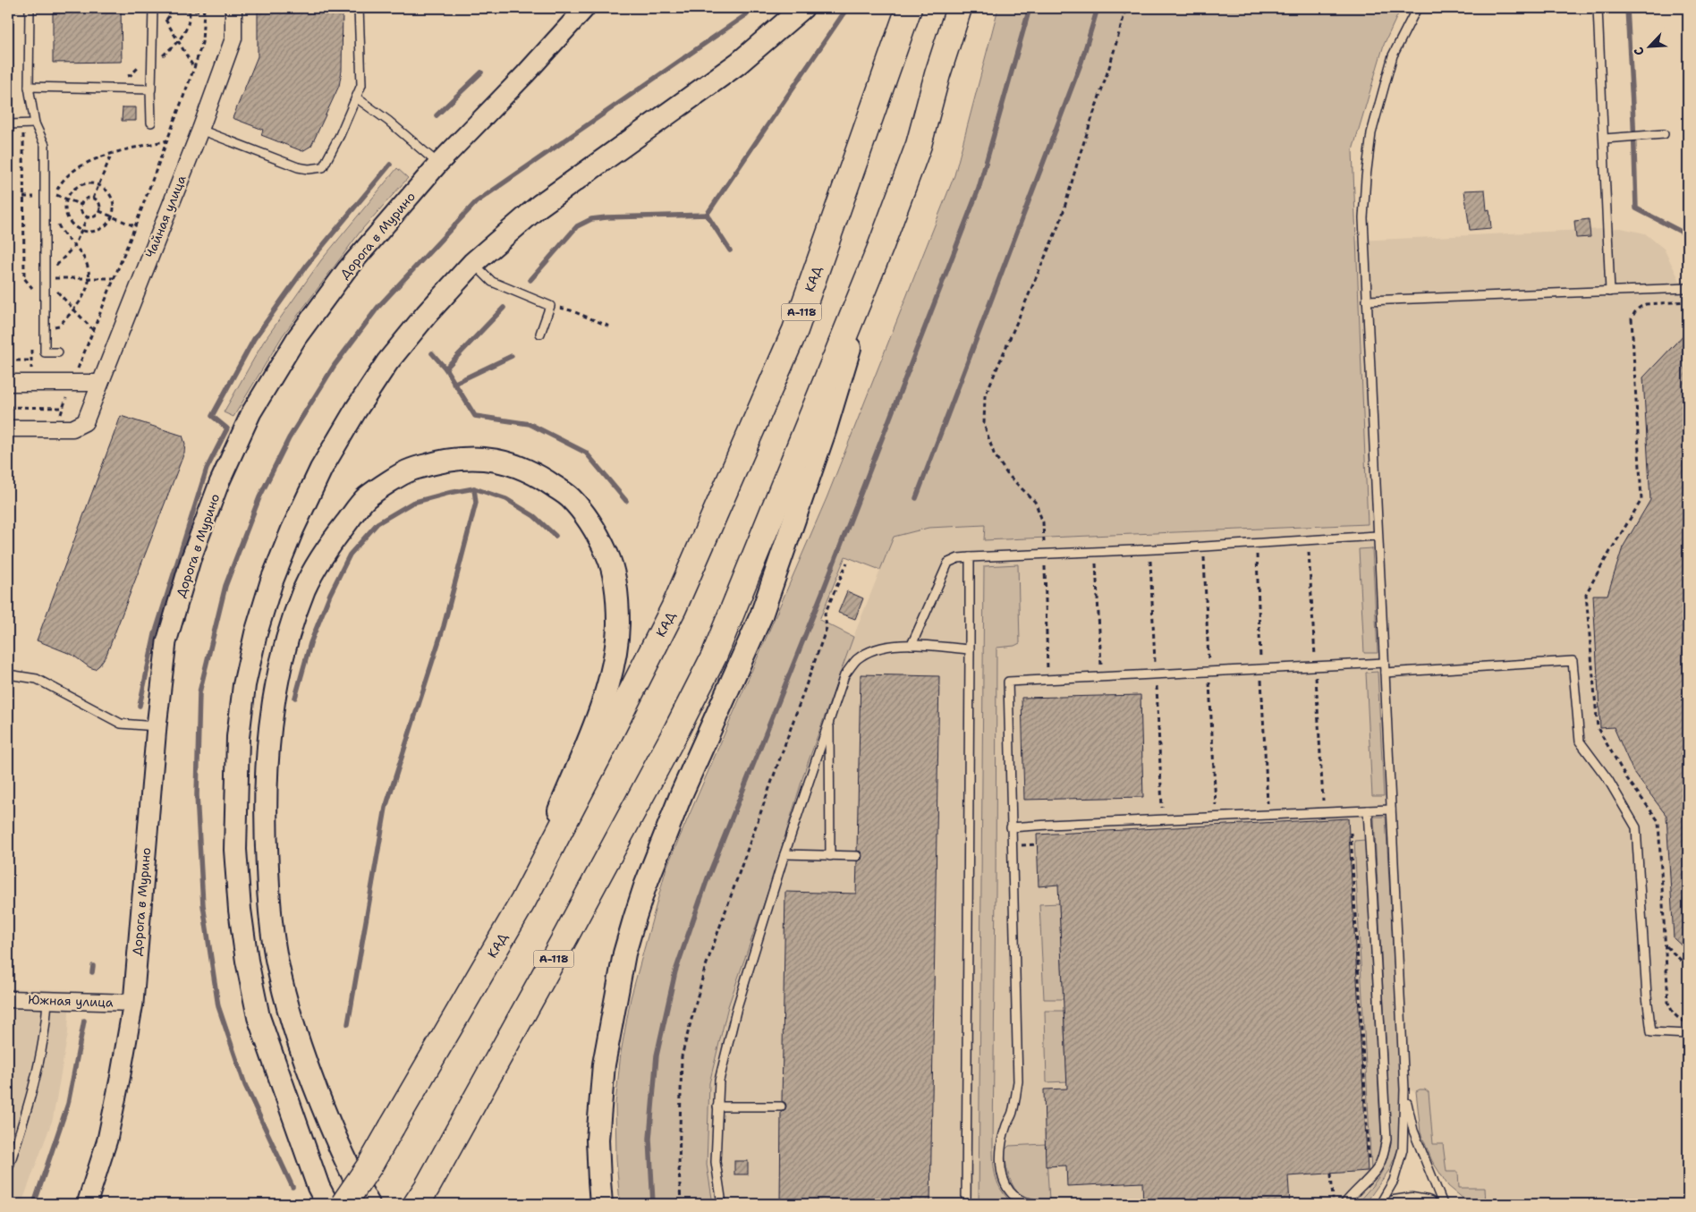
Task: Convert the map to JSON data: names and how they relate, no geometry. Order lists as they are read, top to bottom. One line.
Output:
{"streets":{"highway":["КАД","А-118"],"street":["Чайная улица","Дорога в Мурино","Южная улица"]},"crossings":[["Дорога в Мурино","Южная улица"]],"north":"bottom left"}
